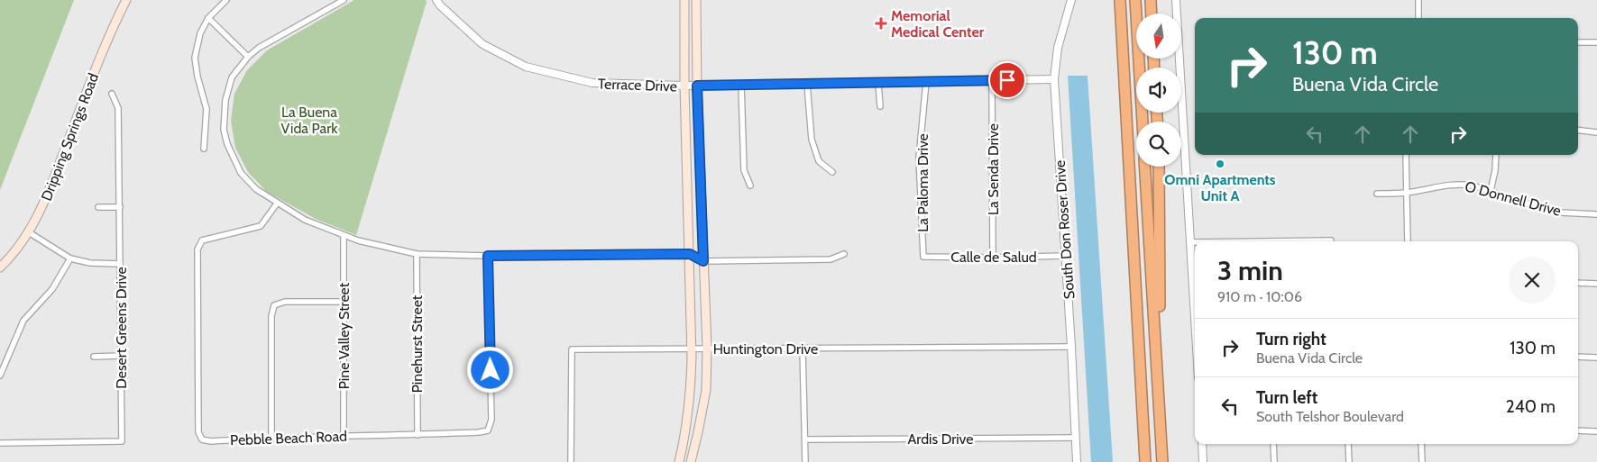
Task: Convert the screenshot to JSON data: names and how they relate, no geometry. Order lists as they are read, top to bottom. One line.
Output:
{"streets":{"main road":["Dripping Springs Road"],"street":["Terrace Drive","La Senda Drive","La Paloma Drive","O Donnell Drive","South Don Roser Drive","Calle de Salud","Desert Greens Drive","Pine Valley Street","Pinehurst Street","Huntington Drive","Pebble Beach Road","Ardis Drive"]},"crossings":[["Terrace Drive","La Senda Drive"],["Terrace Drive","La Paloma Drive"],["Terrace Drive","South Don Roser Drive"],["La Senda Drive","Calle de Salud"],["La Paloma Drive","Calle de Salud"],["South Don Roser Drive","Calle de Salud"],["South Don Roser Drive","Huntington Drive"],["South Don Roser Drive","Ardis Drive"],["Pine Valley Street","Pebble Beach Road"],["Pinehurst Street","Pebble Beach Road"]],"parks":["La Buena Vida Park"],"places":{"health":["Memorial Medical Center"],"other":["Omni Apartments Unit A"]},"north":"bottom","page":{"turn":["130 m","Buena Vida Circle"],"heading":["3 min","910 m · 10:06"],"list":[{"name":"Turn right","note":"Buena Vida Circle","value":"130 m"},{"name":"Turn left","note":"South Telshor Boulevard","value":"240 m"}]}}
